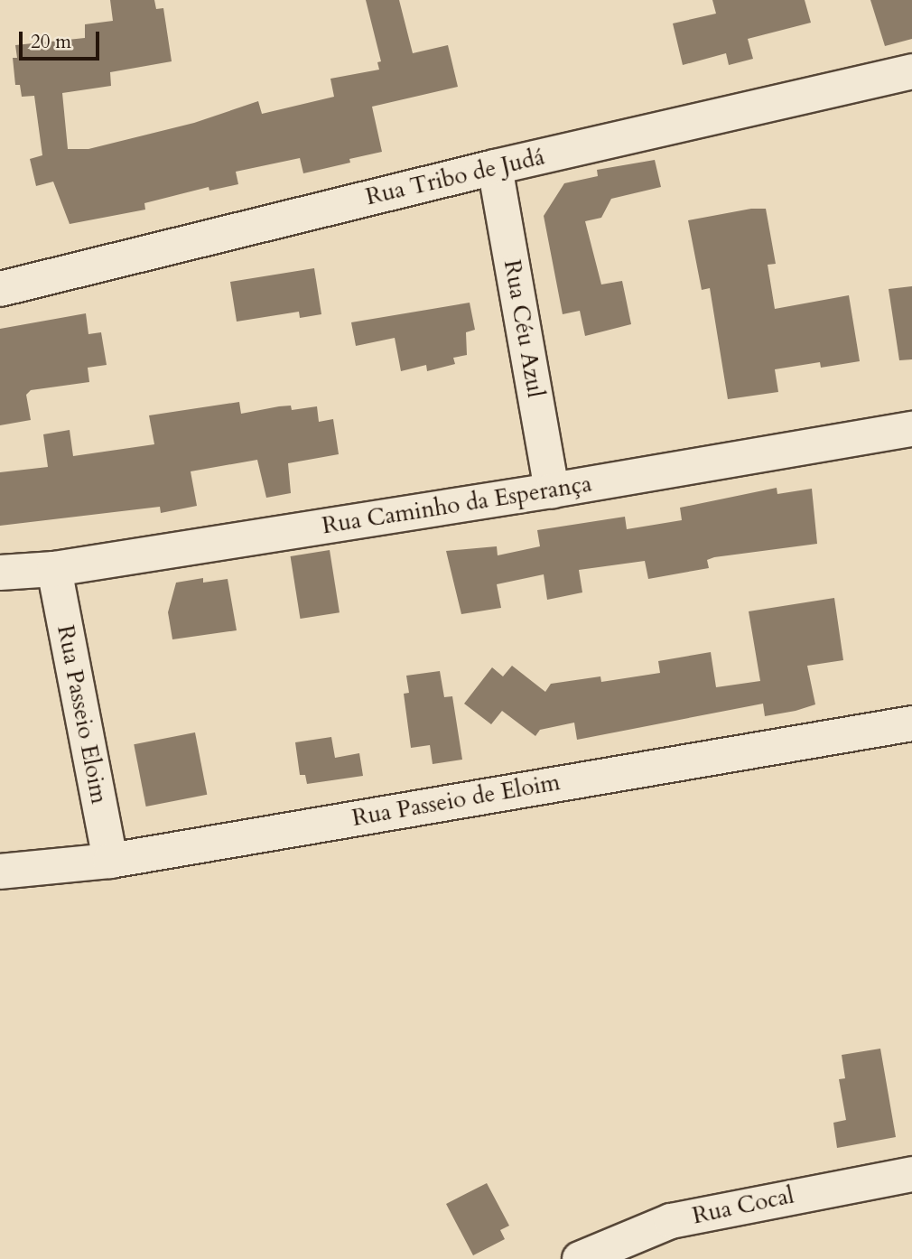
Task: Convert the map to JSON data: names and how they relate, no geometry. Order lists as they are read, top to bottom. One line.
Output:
{"streets":{"street":["Rua Tribo de Judá","Rua Céu Azul","Rua Caminho da Esperança","Rua Passeio Eloim","Rua Passeio de Eloim","Rua Cocal"]},"crossings":[["Rua Tribo de Judá","Rua Céu Azul"],["Rua Céu Azul","Rua Caminho da Esperança"],["Rua Caminho da Esperança","Rua Passeio Eloim"],["Rua Passeio Eloim","Rua Passeio de Eloim"]],"scale_bar":"20 m"}
